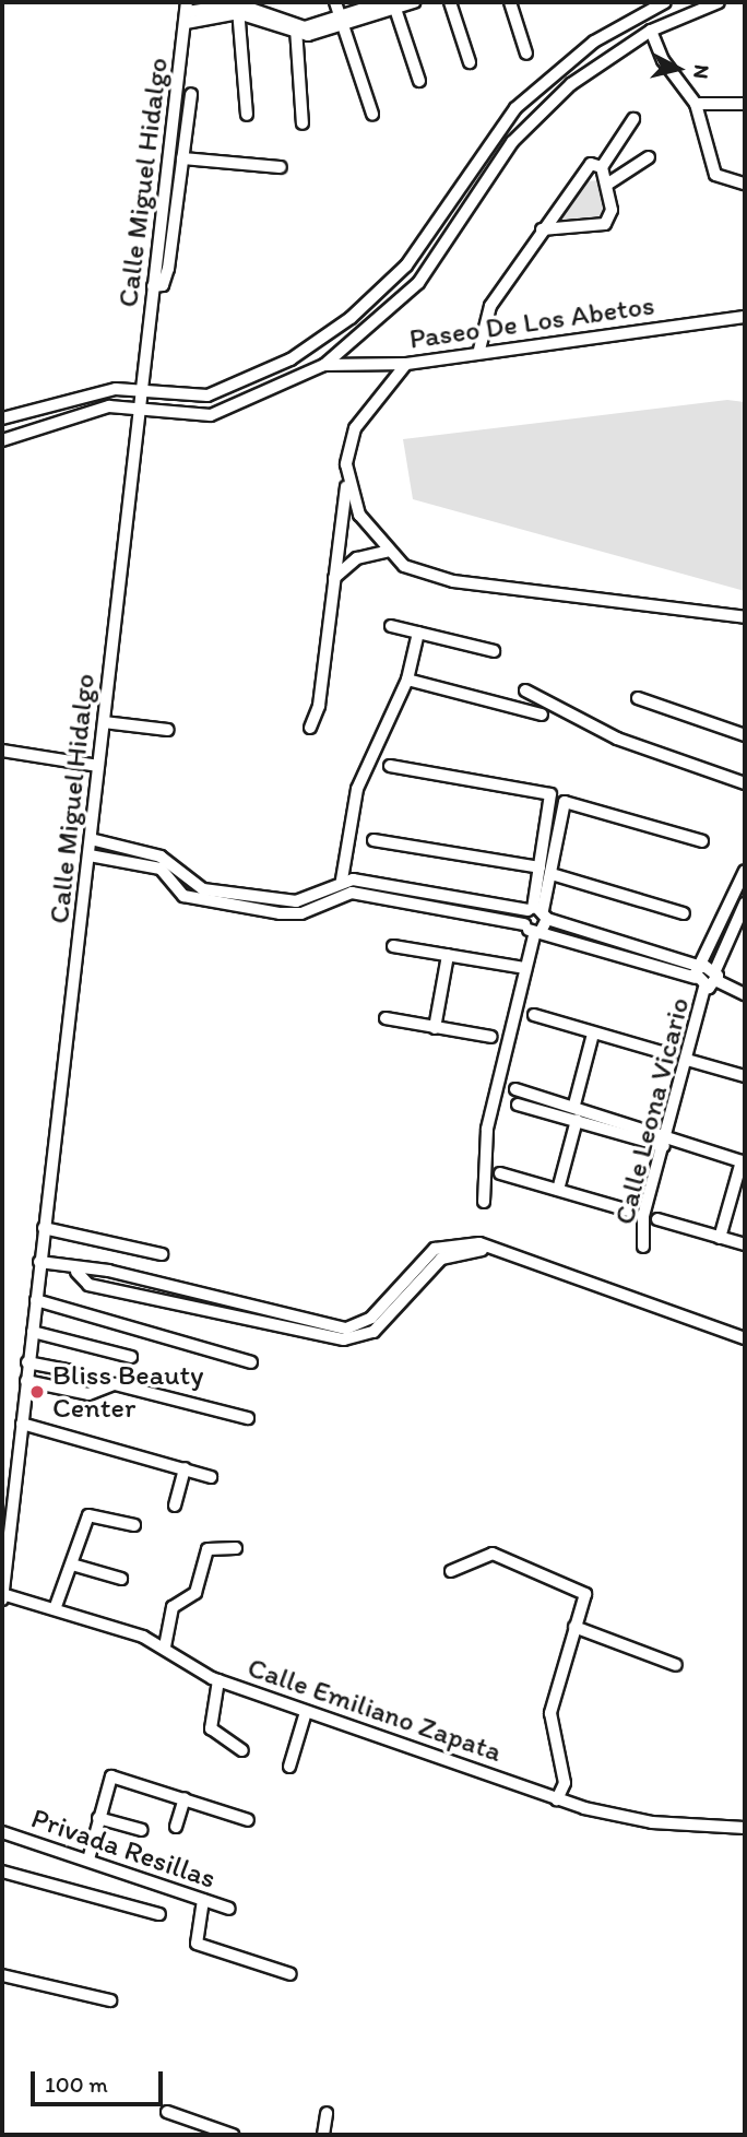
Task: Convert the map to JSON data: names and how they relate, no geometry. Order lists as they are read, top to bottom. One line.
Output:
{"streets":{"street":["Calle Miguel Hidalgo","Paseo De Los Abetos","Calle Leona Vicario","Calle Emiliano Zapata","Privada Resillas"]},"crossings":[["Calle Miguel Hidalgo","Calle Emiliano Zapata"]],"places":["Bliss Beauty Center"],"scale_bar":"100 m","north":"right"}
